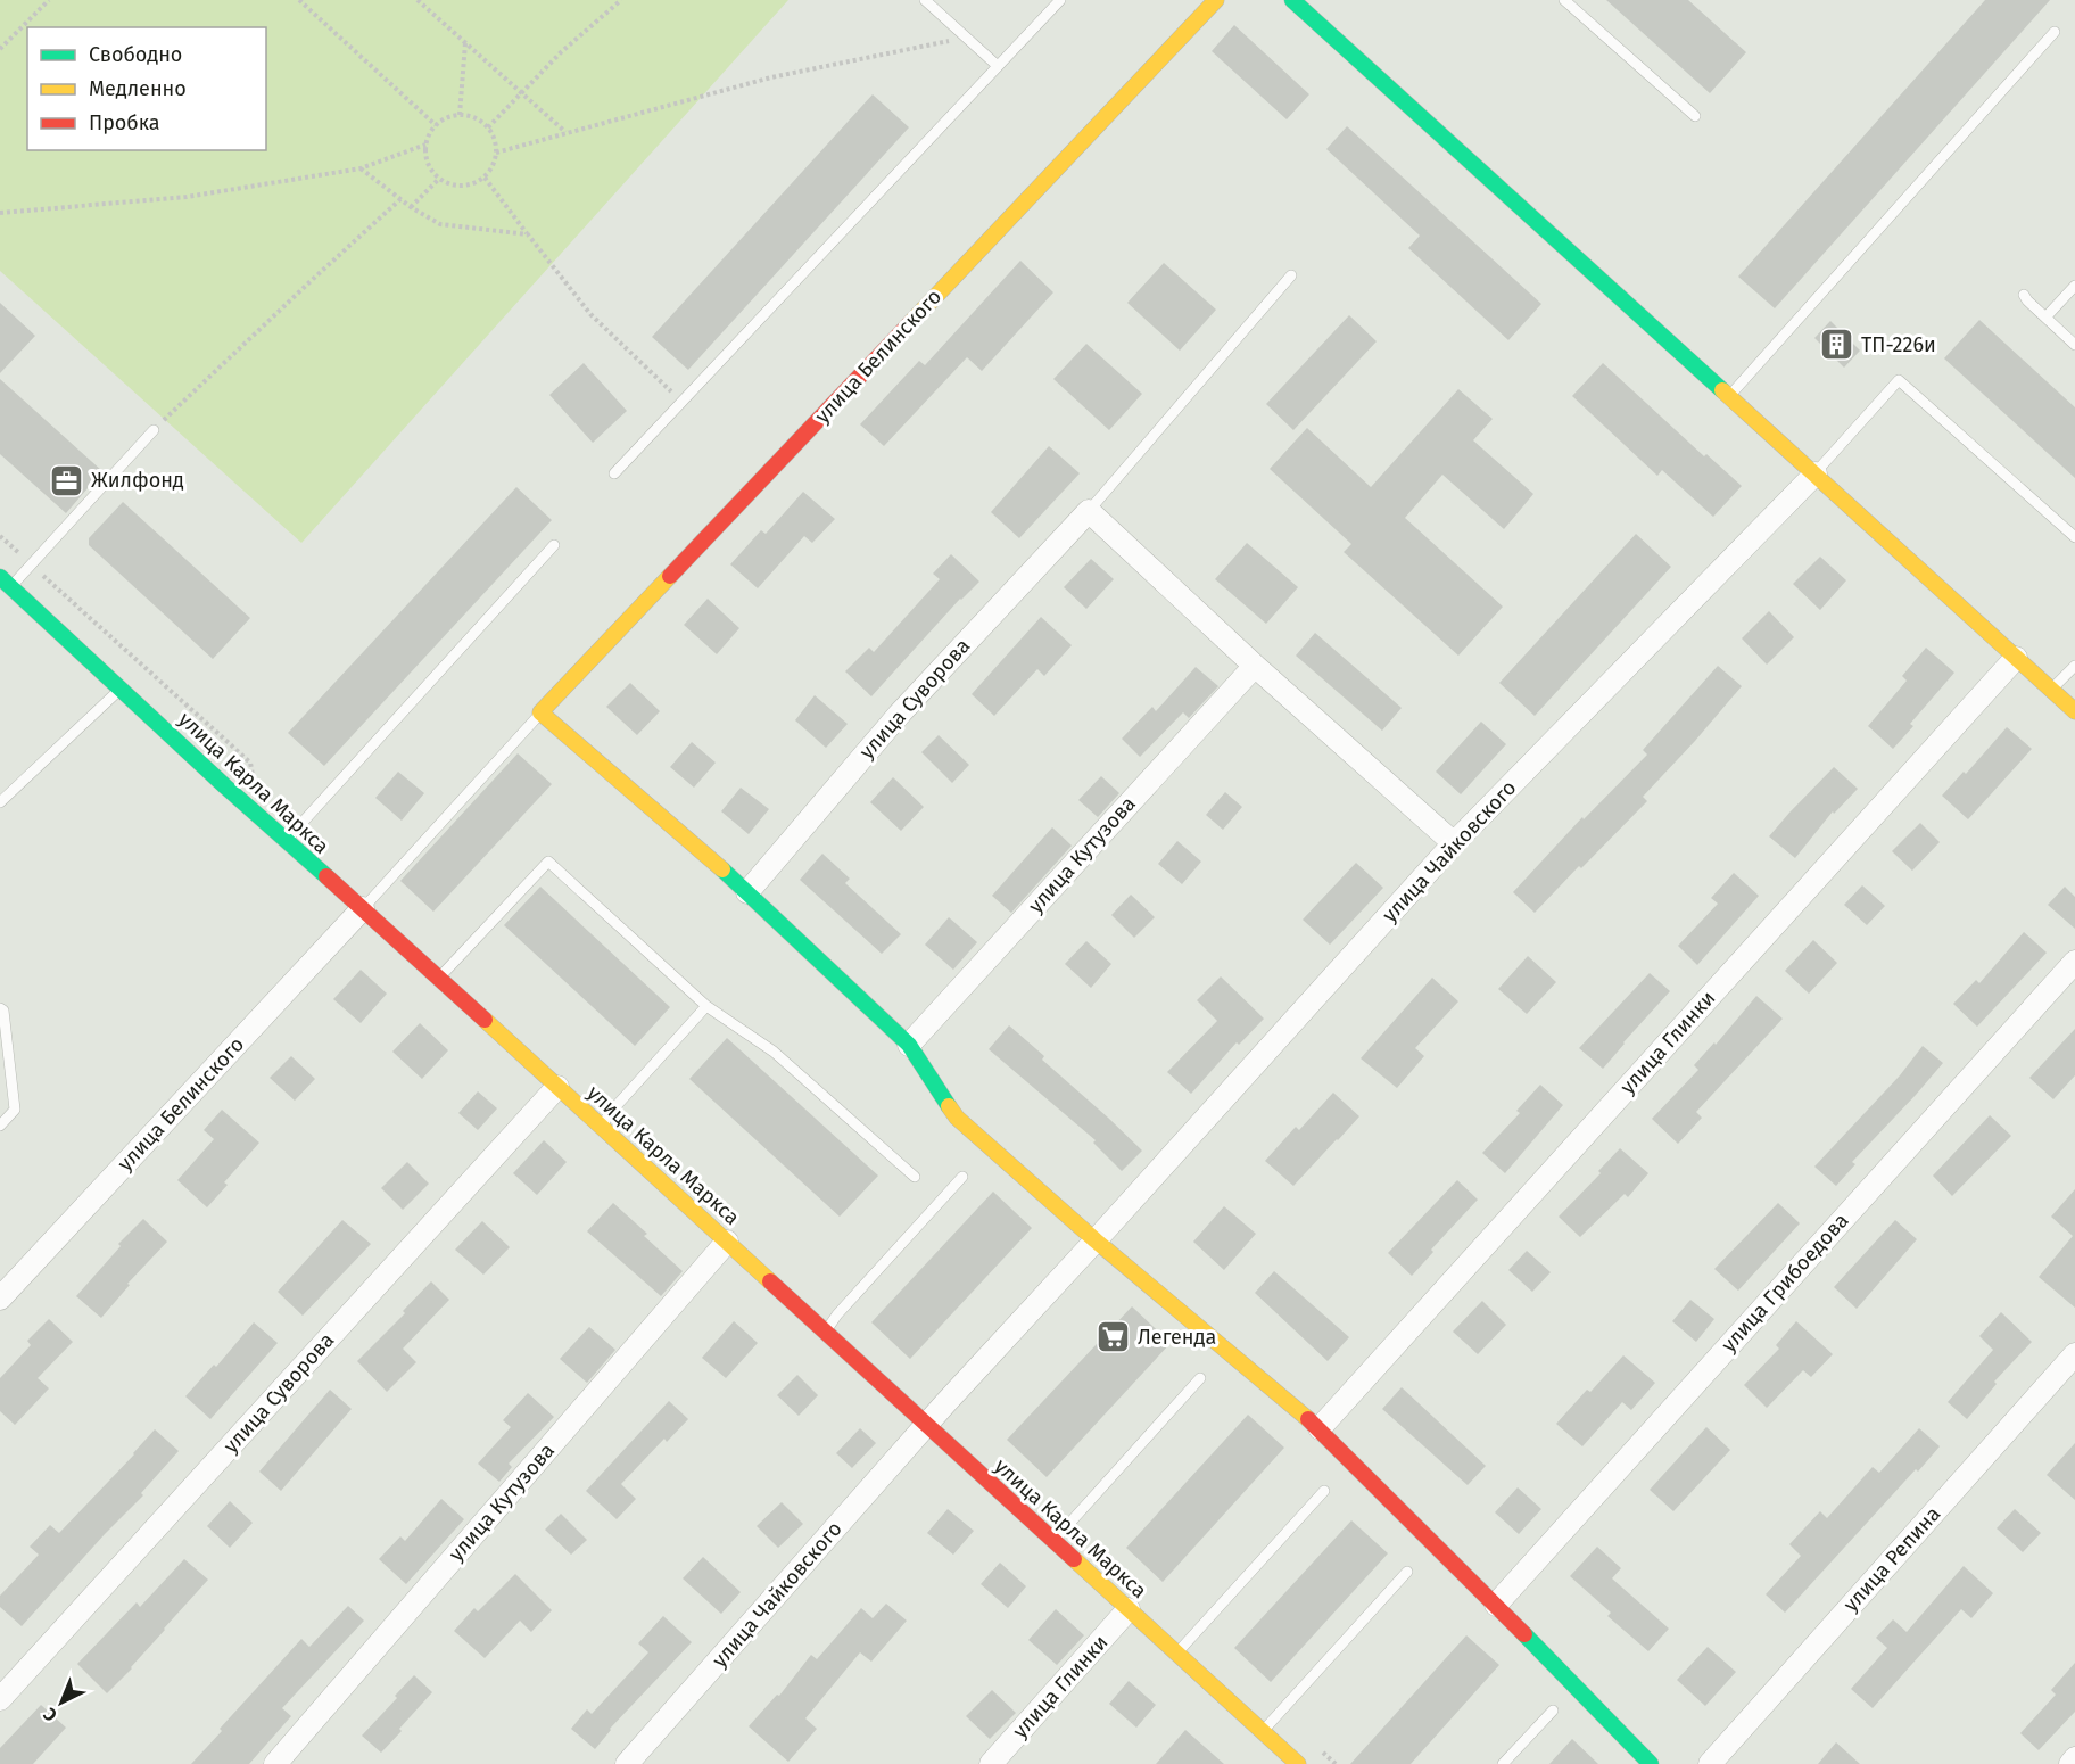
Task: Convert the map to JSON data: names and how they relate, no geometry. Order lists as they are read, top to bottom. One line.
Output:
{"streets":{"street":["улица Белинского","улица Суворова","улица Карла Маркса","улица Чайковского","улица Кутузова","улица Глинки","улица Грибоедова","улица Репина"]},"crossings":[["улица Белинского","улица Карла Маркса"],["улица Суворова","улица Карла Маркса"],["улица Карла Маркса","улица Чайковского"],["улица Карла Маркса","улица Кутузова"],["улица Карла Маркса","улица Глинки"]],"places":{"building":["ТП-226и"],"office":["Жилфонд"],"supermarket":["Легенда"]},"legend":["Свободно","Медленно","Пробка"],"north":"bottom left"}
